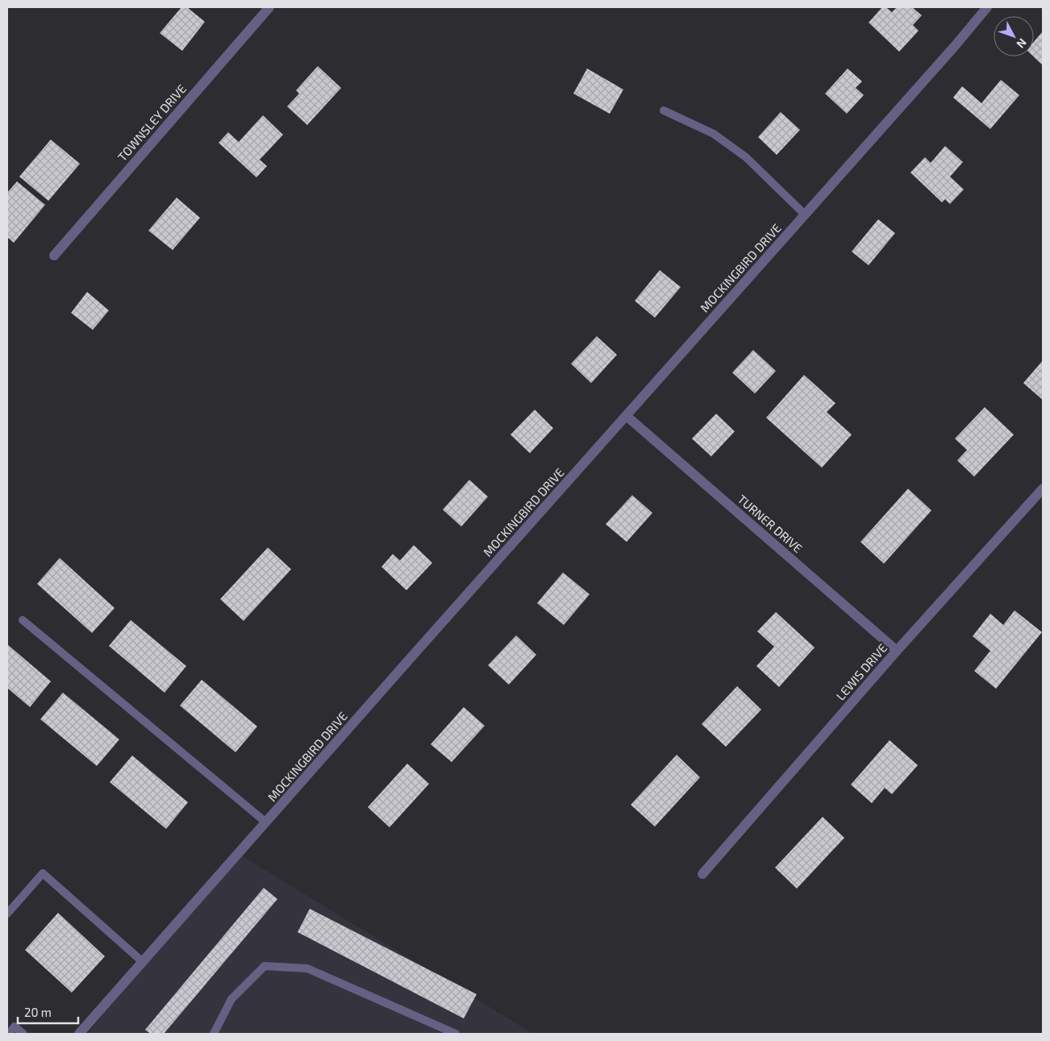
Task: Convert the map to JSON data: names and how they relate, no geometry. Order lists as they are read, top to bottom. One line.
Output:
{"streets":{"street":["TOWNSLEY DRIVE","MOCKINGBIRD DRIVE","TURNER DRIVE","LEWIS DRIVE"]},"crossings":[["MOCKINGBIRD DRIVE","TURNER DRIVE"],["TURNER DRIVE","LEWIS DRIVE"]],"scale_bar":"20 m","north":"bottom right"}
